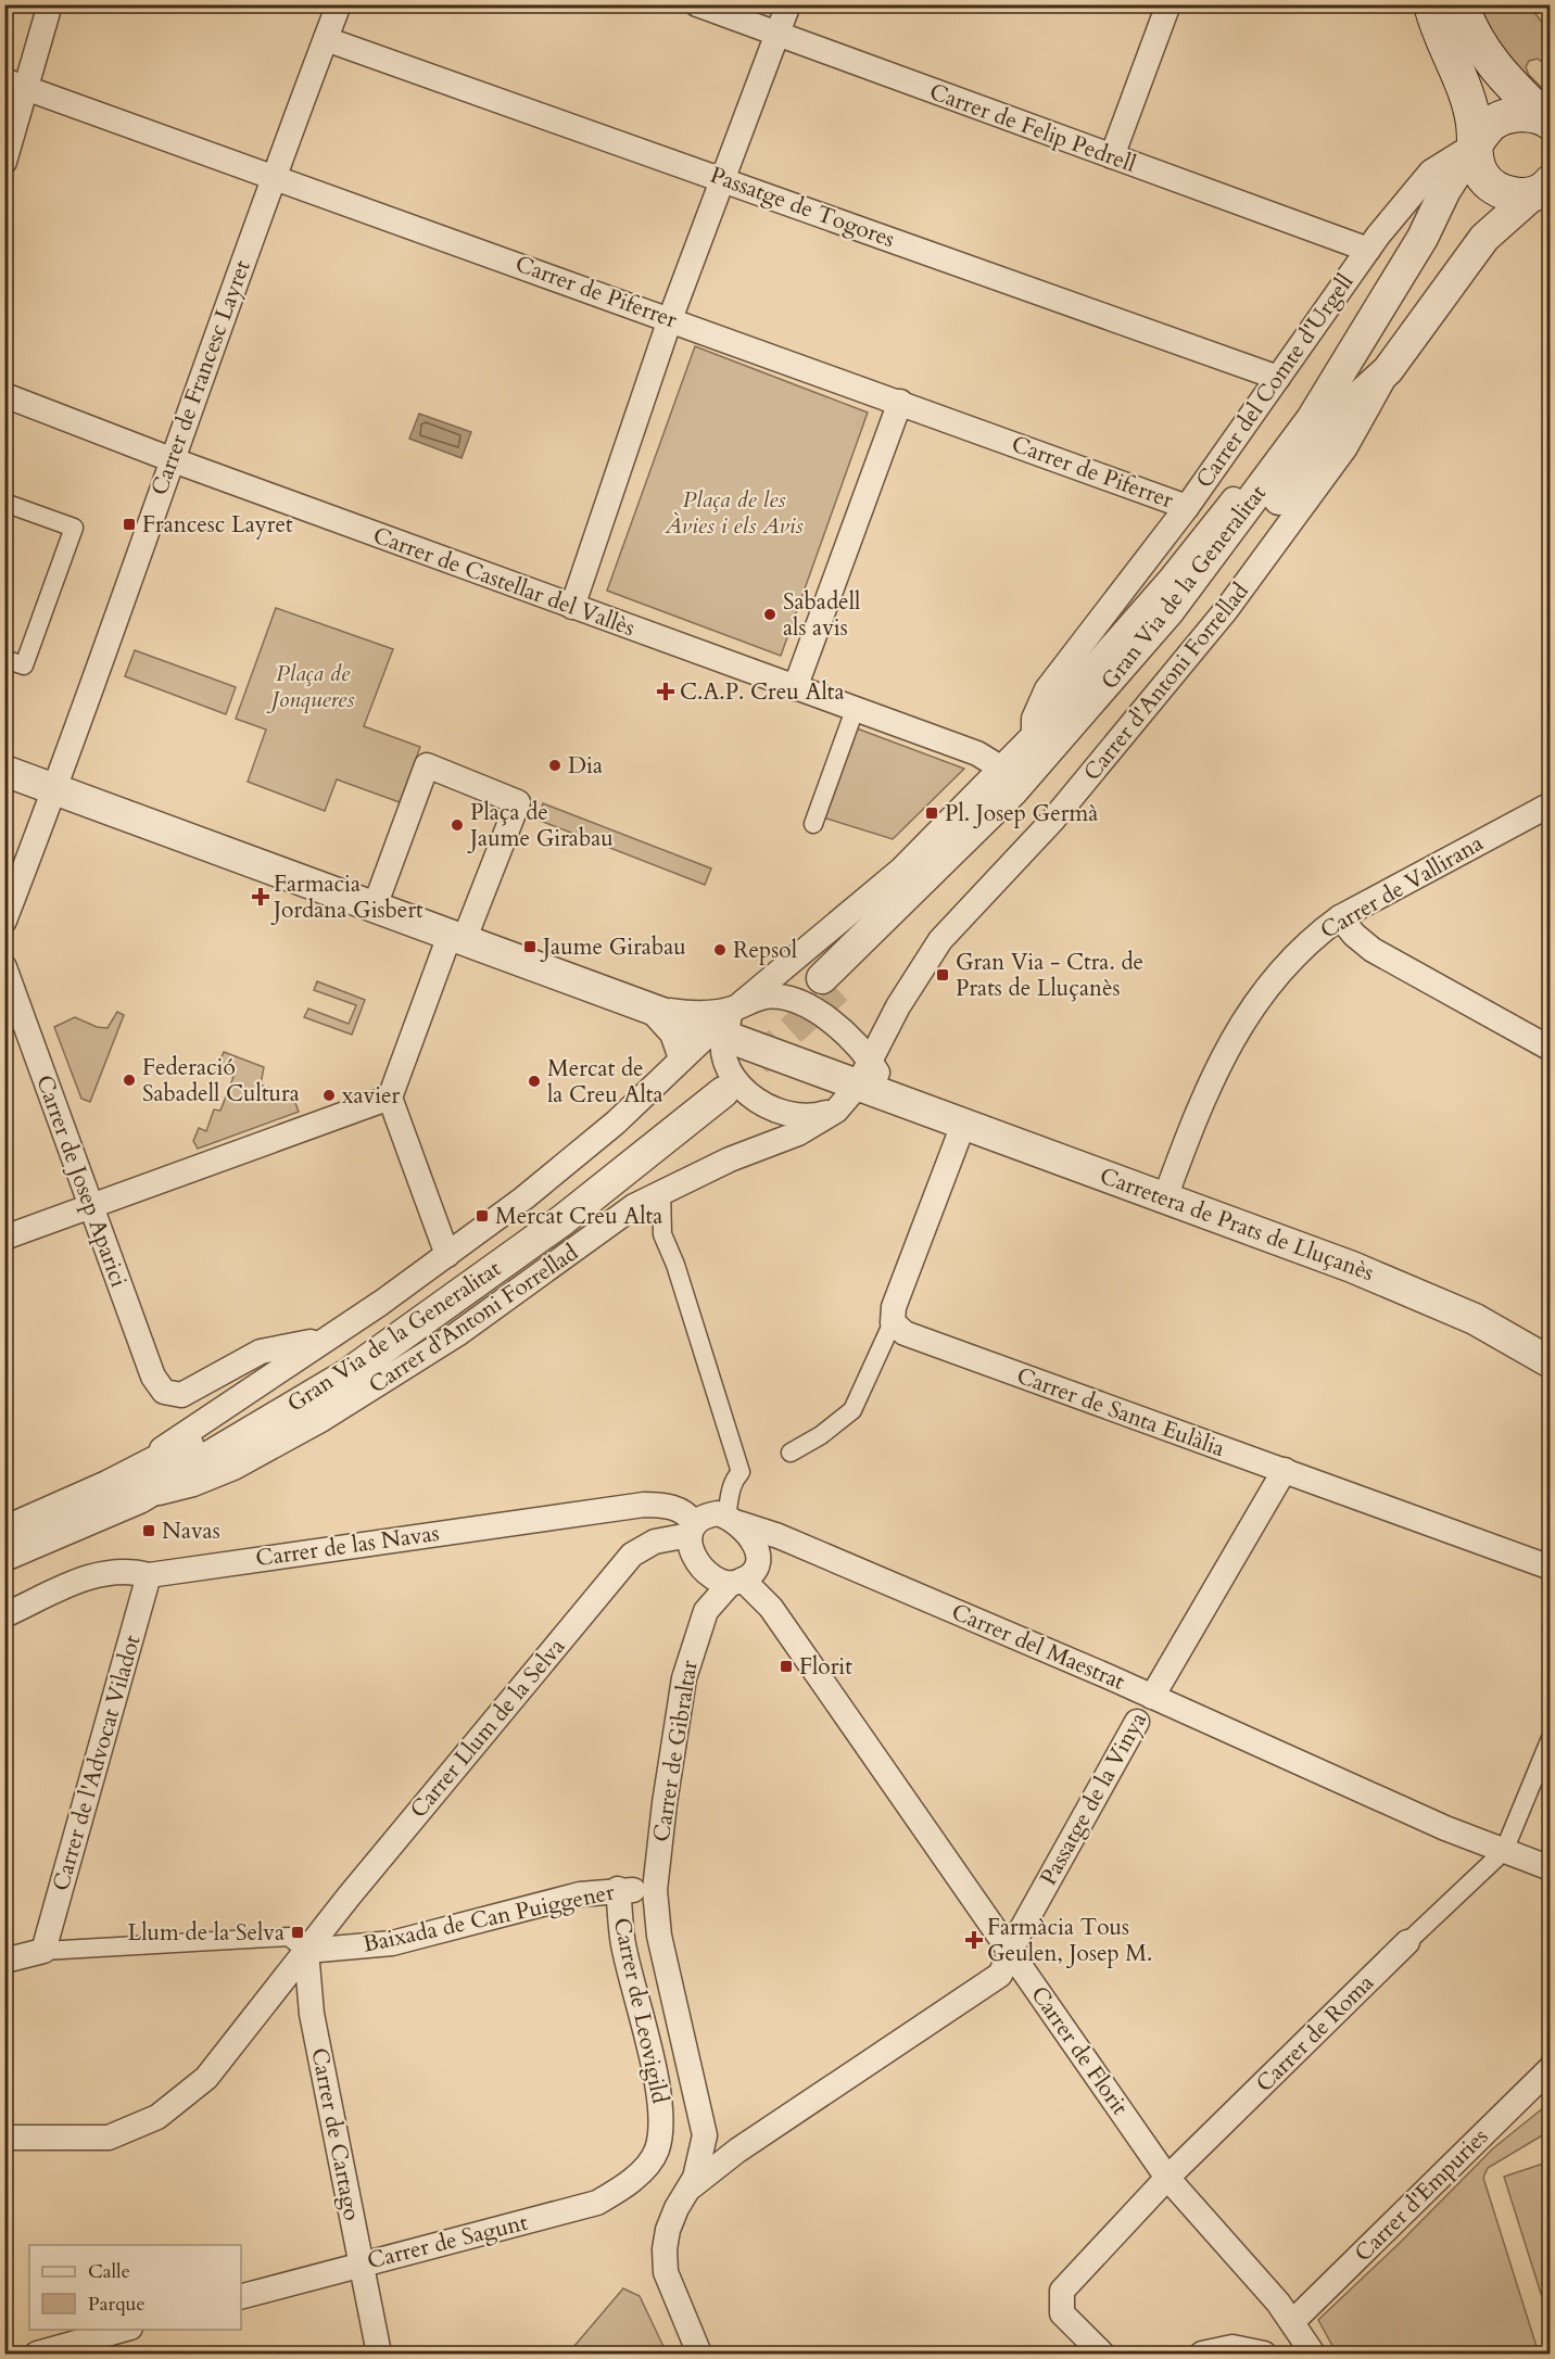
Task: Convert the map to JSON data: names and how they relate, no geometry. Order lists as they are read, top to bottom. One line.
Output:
{"streets":{"street":["Carrer de Felip Pedrell","Passatge de Togores","Carrer de Piferrer","Carrer de Francesc Layret","Carrer del Comte d'Urgell","Carrer de Castellar del Vallès","Gran Via de la Generalitat","Carrer d'Antoni Forrellad","Carrer de Vallirana","Carrer de Josep Aparici","Carretera de Prats de Lluçanès","Carrer de Santa Eulàlia","Carrer de las Navas","Carrer del Maestrat","Carrer Llum de la Selva","Carrer de Gibraltar","Carrer de l'Advocat Viladot","Passatge de la Vinya","Baixada de Can Puiggener","Carrer de Leovigild","Carrer de Roma","Carrer de Florit","Carrer de Cartago","Carrer d'Empuries","Carrer de Sagunt"]},"crossings":[["Carrer de Felip Pedrell","Carrer del Comte d'Urgell"],["Passatge de Togores","Carrer de Francesc Layret"],["Passatge de Togores","Carrer del Comte d'Urgell"],["Carrer de Piferrer","Carrer de Francesc Layret"],["Carrer de Piferrer","Carrer del Comte d'Urgell"],["Carrer de Francesc Layret","Carrer de Castellar del Vallès"],["Carrer de Francesc Layret","Carretera de Prats de Lluçanès"],["Carrer del Comte d'Urgell","Carrer de Castellar del Vallès"],["Carrer del Comte d'Urgell","Gran Via de la Generalitat"],["Carrer del Comte d'Urgell","Carrer d'Antoni Forrellad"],["Carrer del Comte d'Urgell","Carrer de Josep Aparici"],["Carrer del Comte d'Urgell","Carretera de Prats de Lluçanès"],["Gran Via de la Generalitat","Carrer d'Antoni Forrellad"],["Carrer d'Antoni Forrellad","Carretera de Prats de Lluçanès"],["Carrer de Vallirana","Carretera de Prats de Lluçanès"],["Carrer de Santa Eulàlia","Passatge de la Vinya"],["Carrer de las Navas","Carrer del Maestrat"],["Carrer de las Navas","Carrer Llum de la Selva"],["Carrer de las Navas","Carrer de Gibraltar"],["Carrer de las Navas","Carrer de l'Advocat Viladot"],["Carrer de las Navas","Carrer de Florit"],["Carrer del Maestrat","Carrer Llum de la Selva"],["Carrer del Maestrat","Carrer de Gibraltar"],["Carrer del Maestrat","Passatge de la Vinya"],["Carrer del Maestrat","Carrer de Roma"],["Carrer del Maestrat","Carrer de Florit"],["Carrer Llum de la Selva","Carrer de Gibraltar"],["Carrer Llum de la Selva","Baixada de Can Puiggener"],["Carrer Llum de la Selva","Carrer de Florit"],["Carrer Llum de la Selva","Carrer de Cartago"],["Carrer de Gibraltar","Baixada de Can Puiggener"],["Carrer de Gibraltar","Carrer de Florit"],["Passatge de la Vinya","Carrer de Florit"],["Baixada de Can Puiggener","Carrer de Leovigild"],["Baixada de Can Puiggener","Carrer de Cartago"],["Carrer de Leovigild","Carrer de Sagunt"],["Carrer de Roma","Carrer de Florit"],["Carrer de Florit","Carrer d'Empuries"],["Carrer de Cartago","Carrer de Sagunt"]],"parks":["Plaça de les Àvies i els Avis","Plaça de Jonqueres"],"places":{"transit":["Francesc Layret","Pl. Josep Germà","Jaume Girabau","Gran Via - Ctra. de Prats de Lluçanès","Mercat Creu Alta","Navas","Florit","Llum de la Selva"],"other":["Sabadell als avis","Dia","Plaça de Jaume Girabau","Repsol","Federació Sabadell Cultura","Mercat de la Creu Alta","xavier"],"health":["C.A.P. Creu Alta","Farmacia Jordana Gisbert","Farmàcia Tous Geulen, Josep M."]},"legend":["Calle","Parque"]}
